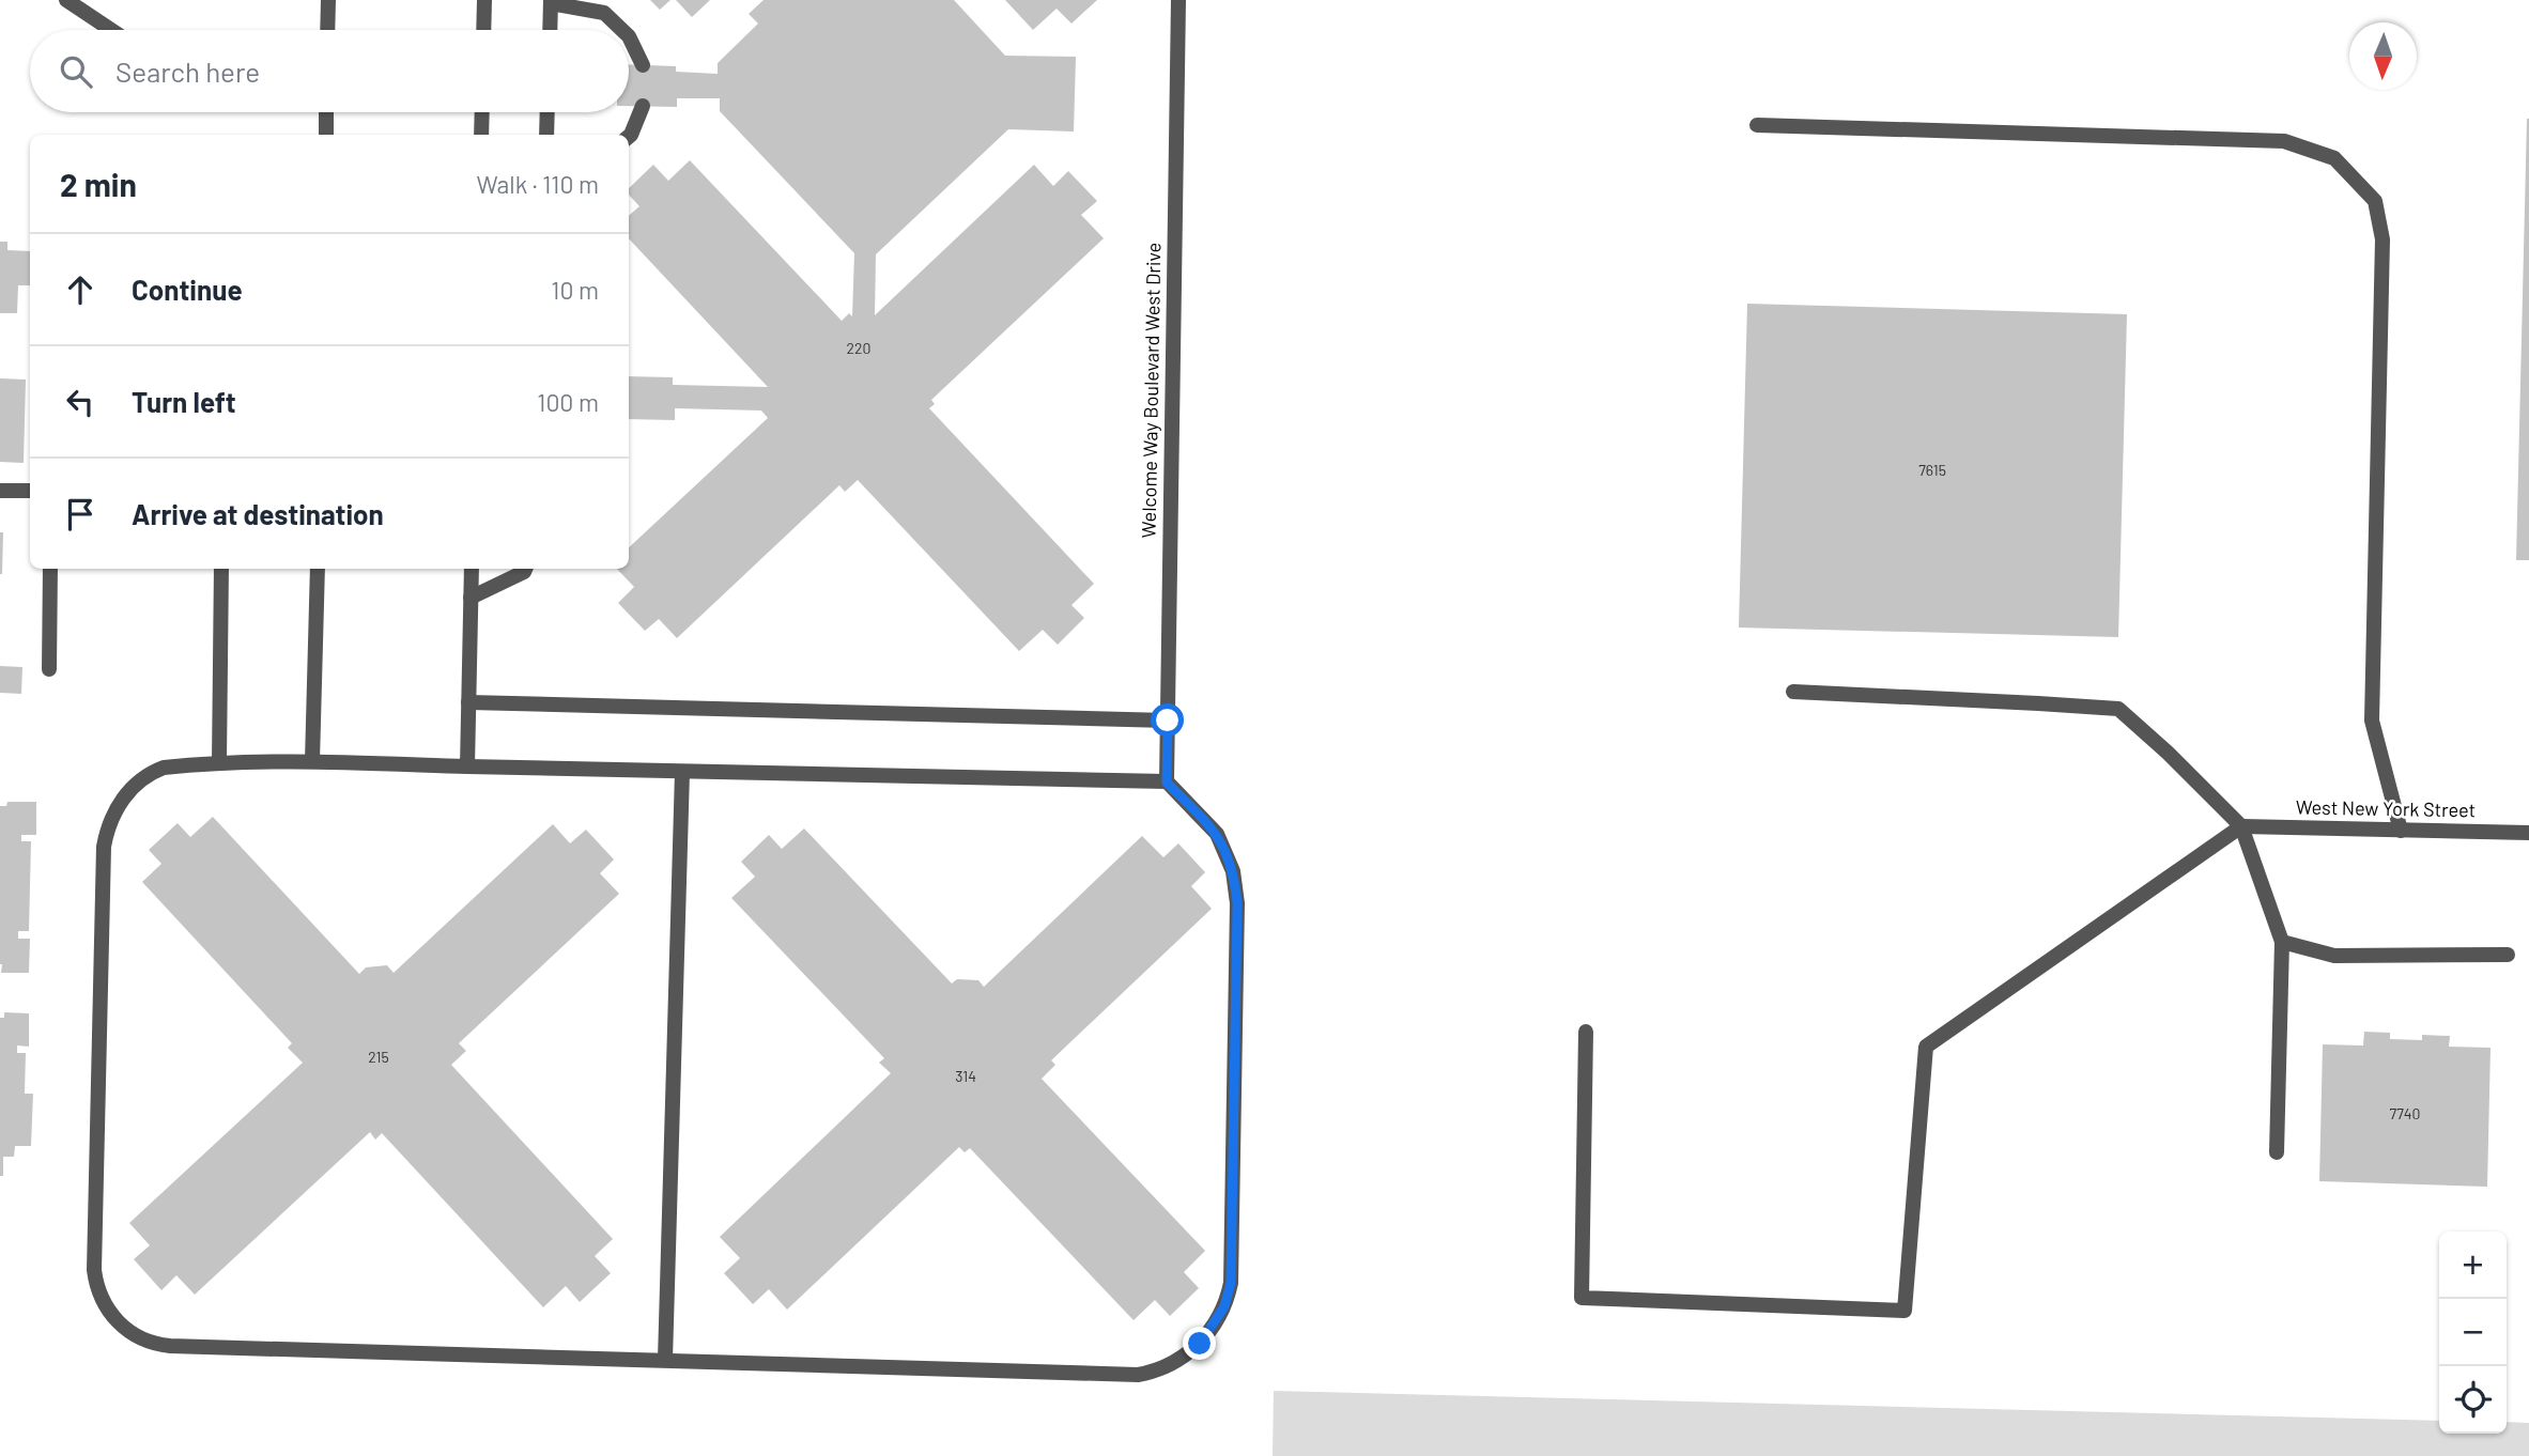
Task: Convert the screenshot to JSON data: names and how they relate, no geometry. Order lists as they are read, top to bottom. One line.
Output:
{"streets":{"street":["Welcome Way Boulevard West Drive","West New York Street"]},"house_numbers":["220","7615","215","314","7740"],"north":"bottom","page":{"search":"Search here","heading":["2 min","Walk · 110 m"],"list":[["Continue","10 m"],["Turn left","100 m"],"Arrive at destination"],"map_buttons":["+","−"]}}
